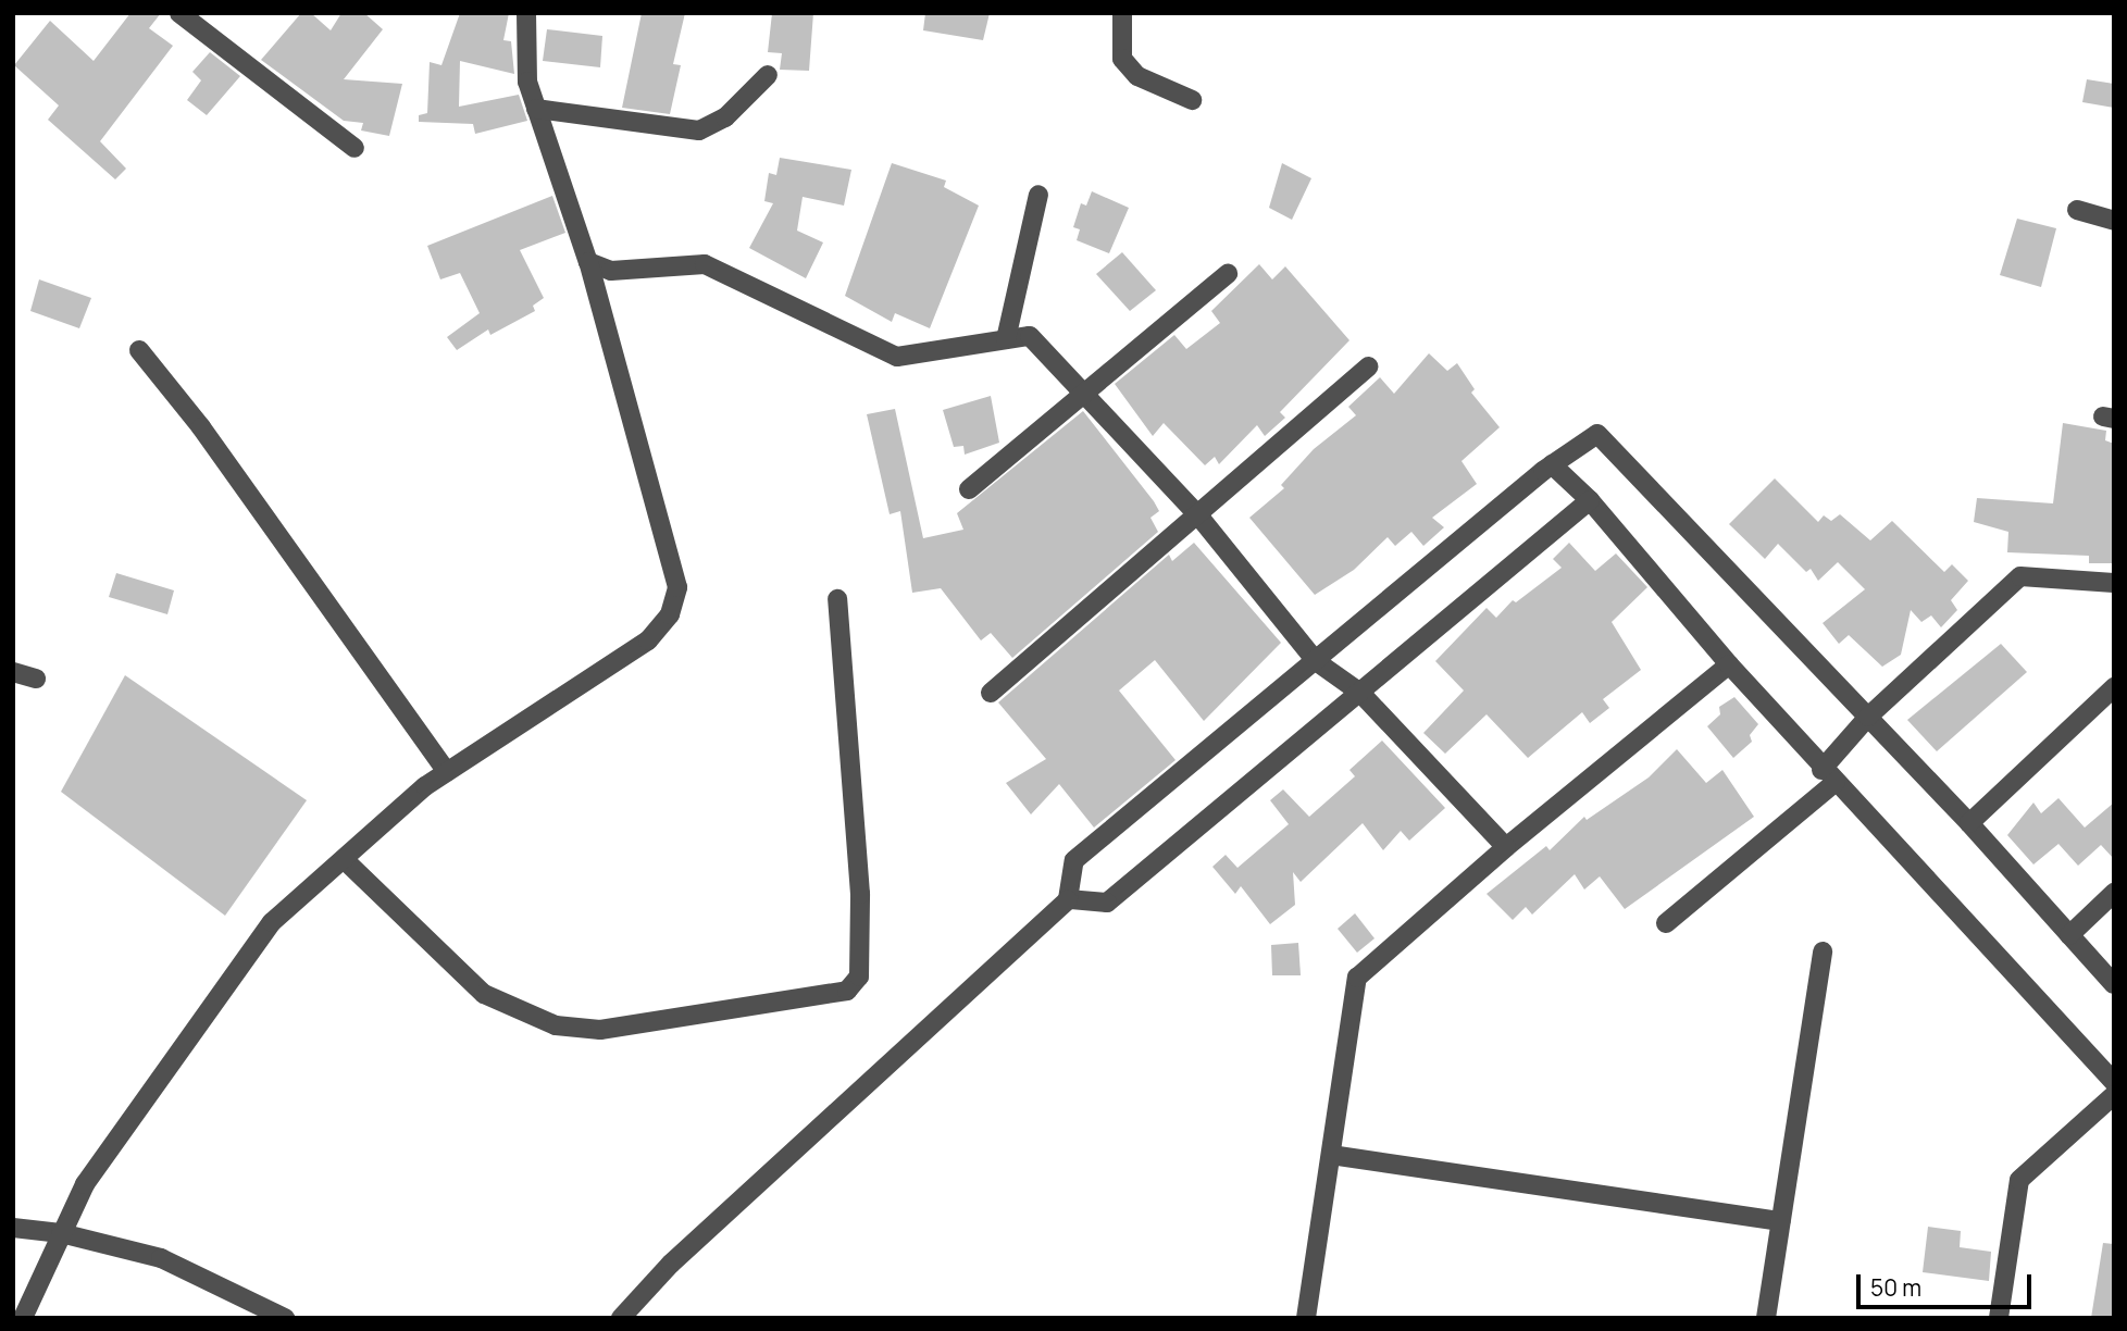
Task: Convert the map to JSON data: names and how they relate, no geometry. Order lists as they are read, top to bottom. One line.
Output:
{"scale_bar":"50 m"}
